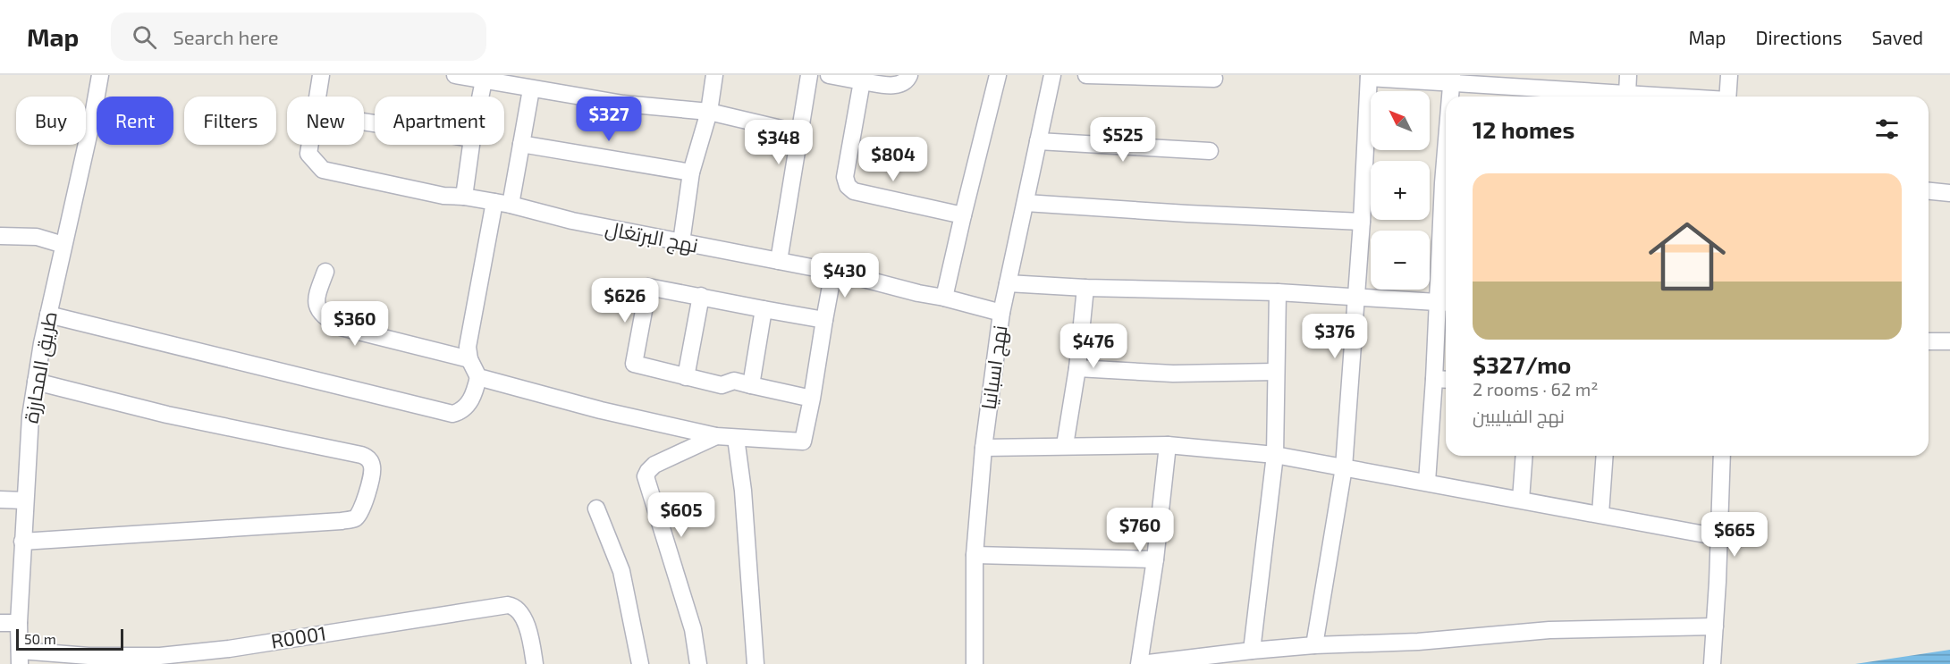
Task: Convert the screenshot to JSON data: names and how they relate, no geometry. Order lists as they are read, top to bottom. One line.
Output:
{"streets":{"street":["نهج البرتغال","طريق المحارزة","نهج اسبانيا","R0001"]},"crossings":[["نهج البرتغال","نهج اسبانيا"],["طريق المحارزة","R0001"]],"scale_bar":"50 m","north":"top left","page":{"header":"Map","search":"Search here","nav":["Map","Directions","Saved"],"map_buttons":["+","−"],"price":["$327","$525","$348","$804","$430","$626","$360","$376","$476","$605","$760","$665"],"chip":["Buy","Rent","Filters","New","Apartment"],"heading":"12 homes","list":[{"name":"$327/mo","note":"2 rooms · 62 m² · نهج الفيليبين"}],"scale":"50 m"}}
